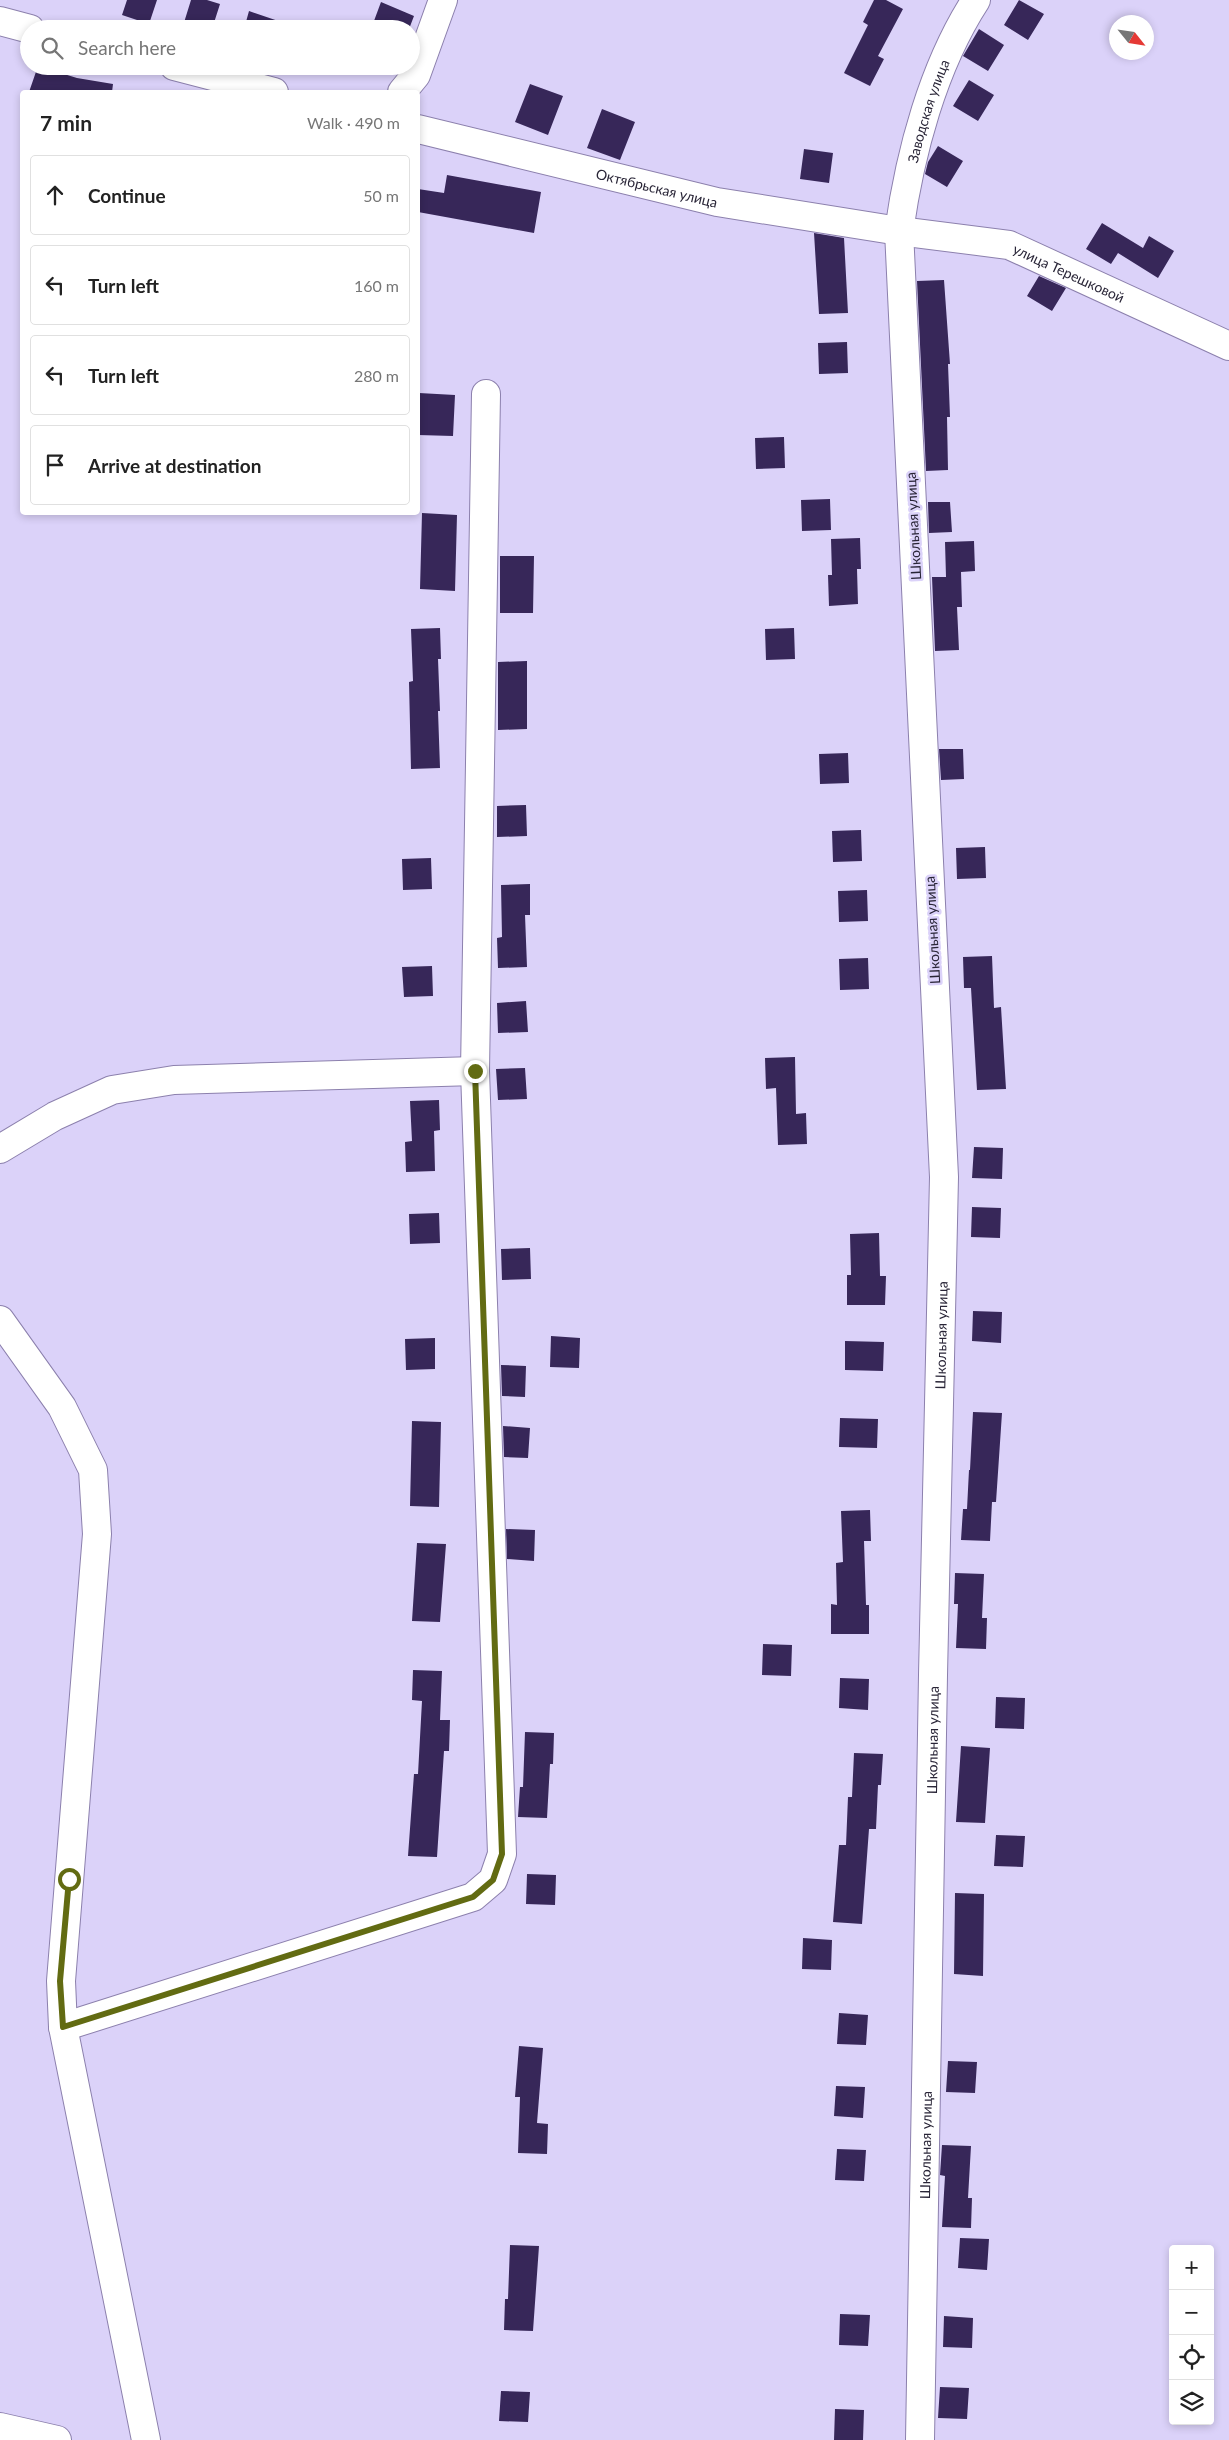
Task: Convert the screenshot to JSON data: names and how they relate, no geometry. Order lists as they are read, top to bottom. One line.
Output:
{"streets":{"street":["Заводская улица","Октябрьская улица","улица Терешковой","Школьная улица"]},"crossings":[["Заводская улица","Октябрьская улица"],["Заводская улица","улица Терешковой"],["Заводская улица","Школьная улица"],["Октябрьская улица","улица Терешковой"],["Октябрьская улица","Школьная улица"],["улица Терешковой","Школьная улица"]],"north":"bottom right","page":{"search":"Search here","heading":["7 min","Walk · 490 m"],"list":[["Continue","50 m"],["Turn left","160 m"],["Turn left","280 m"],"Arrive at destination"],"map_buttons":["+","−"]}}
